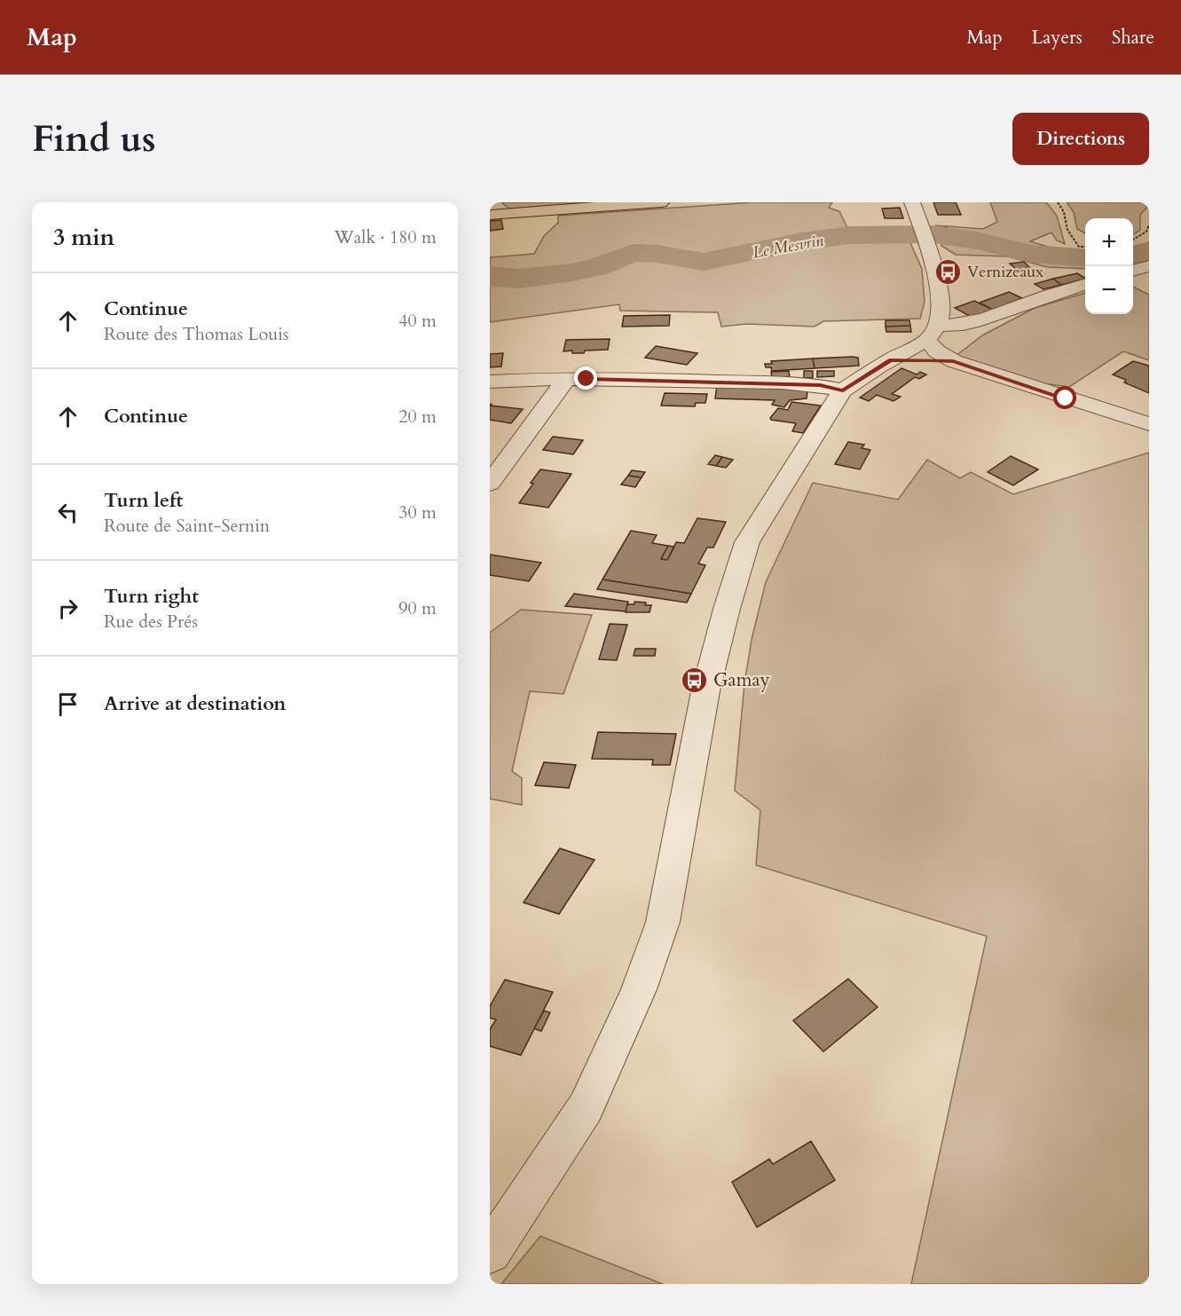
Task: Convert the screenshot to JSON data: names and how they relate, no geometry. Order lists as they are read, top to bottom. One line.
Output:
{"water":["Le Mesvrin"],"places":{"bus stop":["Vernizeaux","Gamay"]},"page":{"header":"Map","nav":["Map","Layers","Share"],"buttons":"Directions","title":"Find us","heading":["3 min","Walk · 180 m"],"map_buttons":["+","−"],"list":[["Continue","Route des Thomas Louis","40 m"],["Continue","20 m"],["Turn left","Route de Saint-Sernin","30 m"],["Turn right","Rue des Prés","90 m"],"Arrive at destination"]}}
